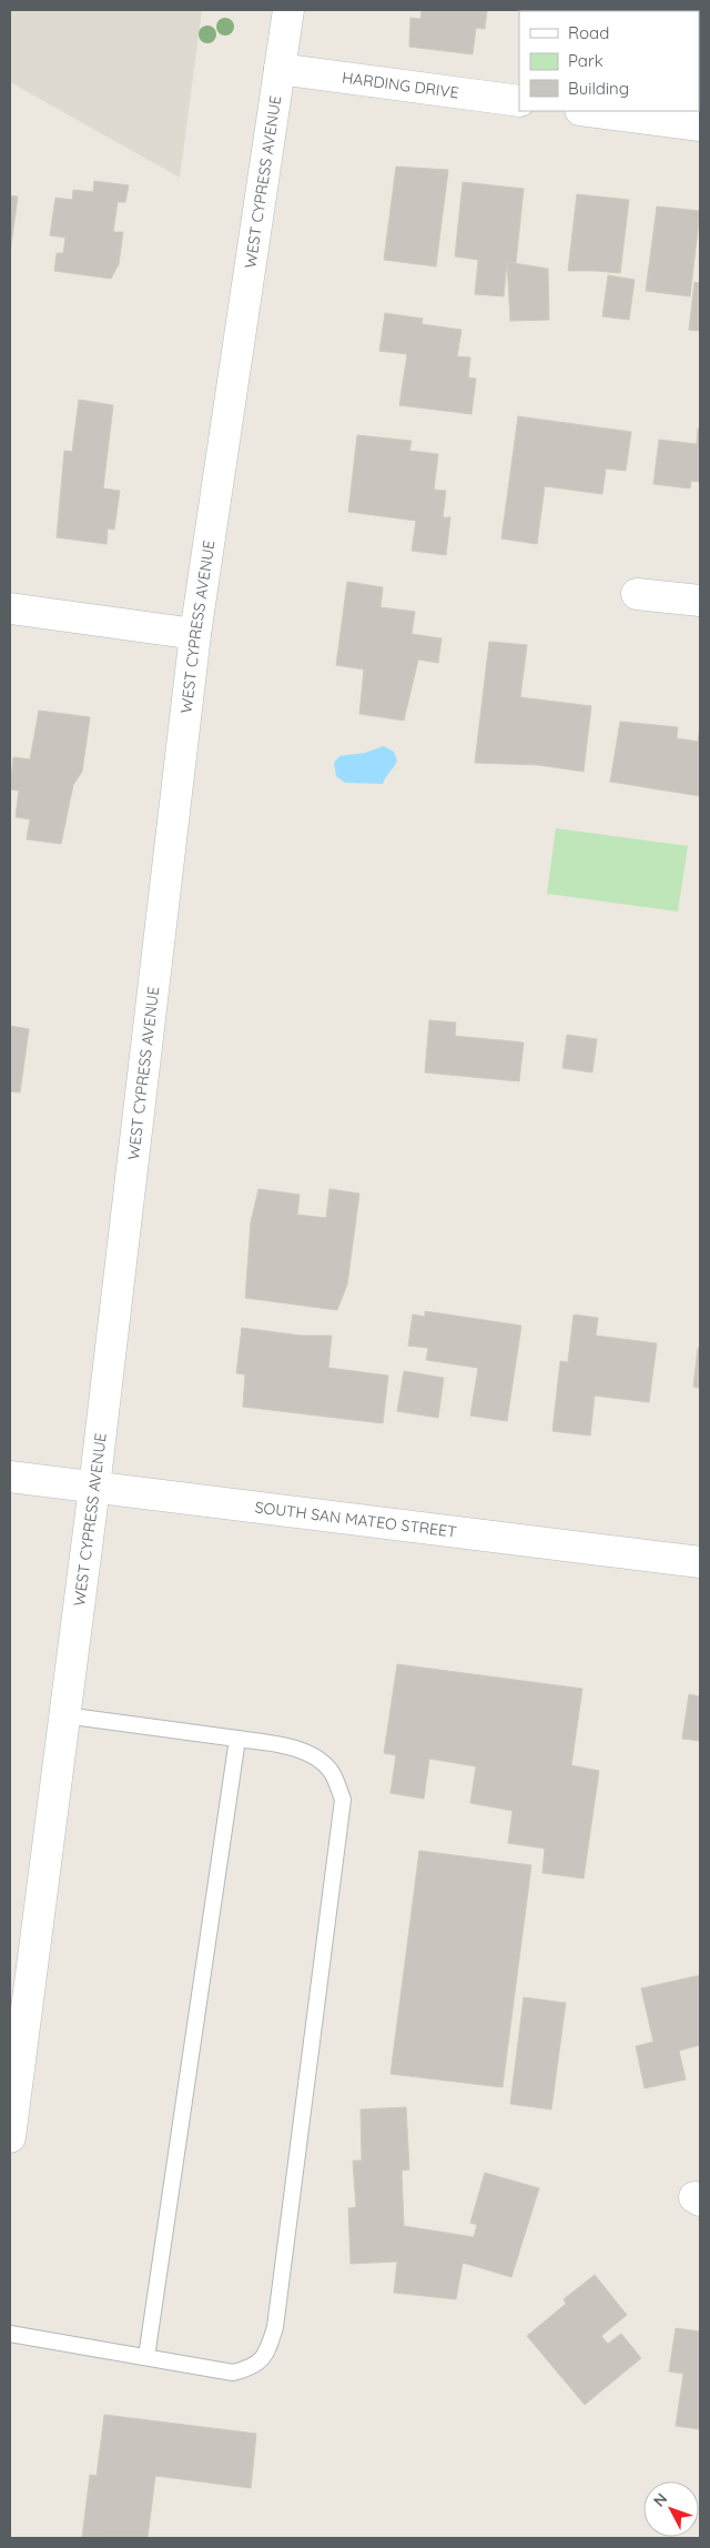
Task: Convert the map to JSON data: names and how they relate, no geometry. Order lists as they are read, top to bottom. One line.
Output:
{"streets":{"main road":["HARDING DRIVE","WEST CYPRESS AVENUE","SOUTH SAN MATEO STREET"]},"crossings":[["HARDING DRIVE","WEST CYPRESS AVENUE"],["WEST CYPRESS AVENUE","SOUTH SAN MATEO STREET"]],"legend":["Road","Park","Building"],"north":"top left"}
